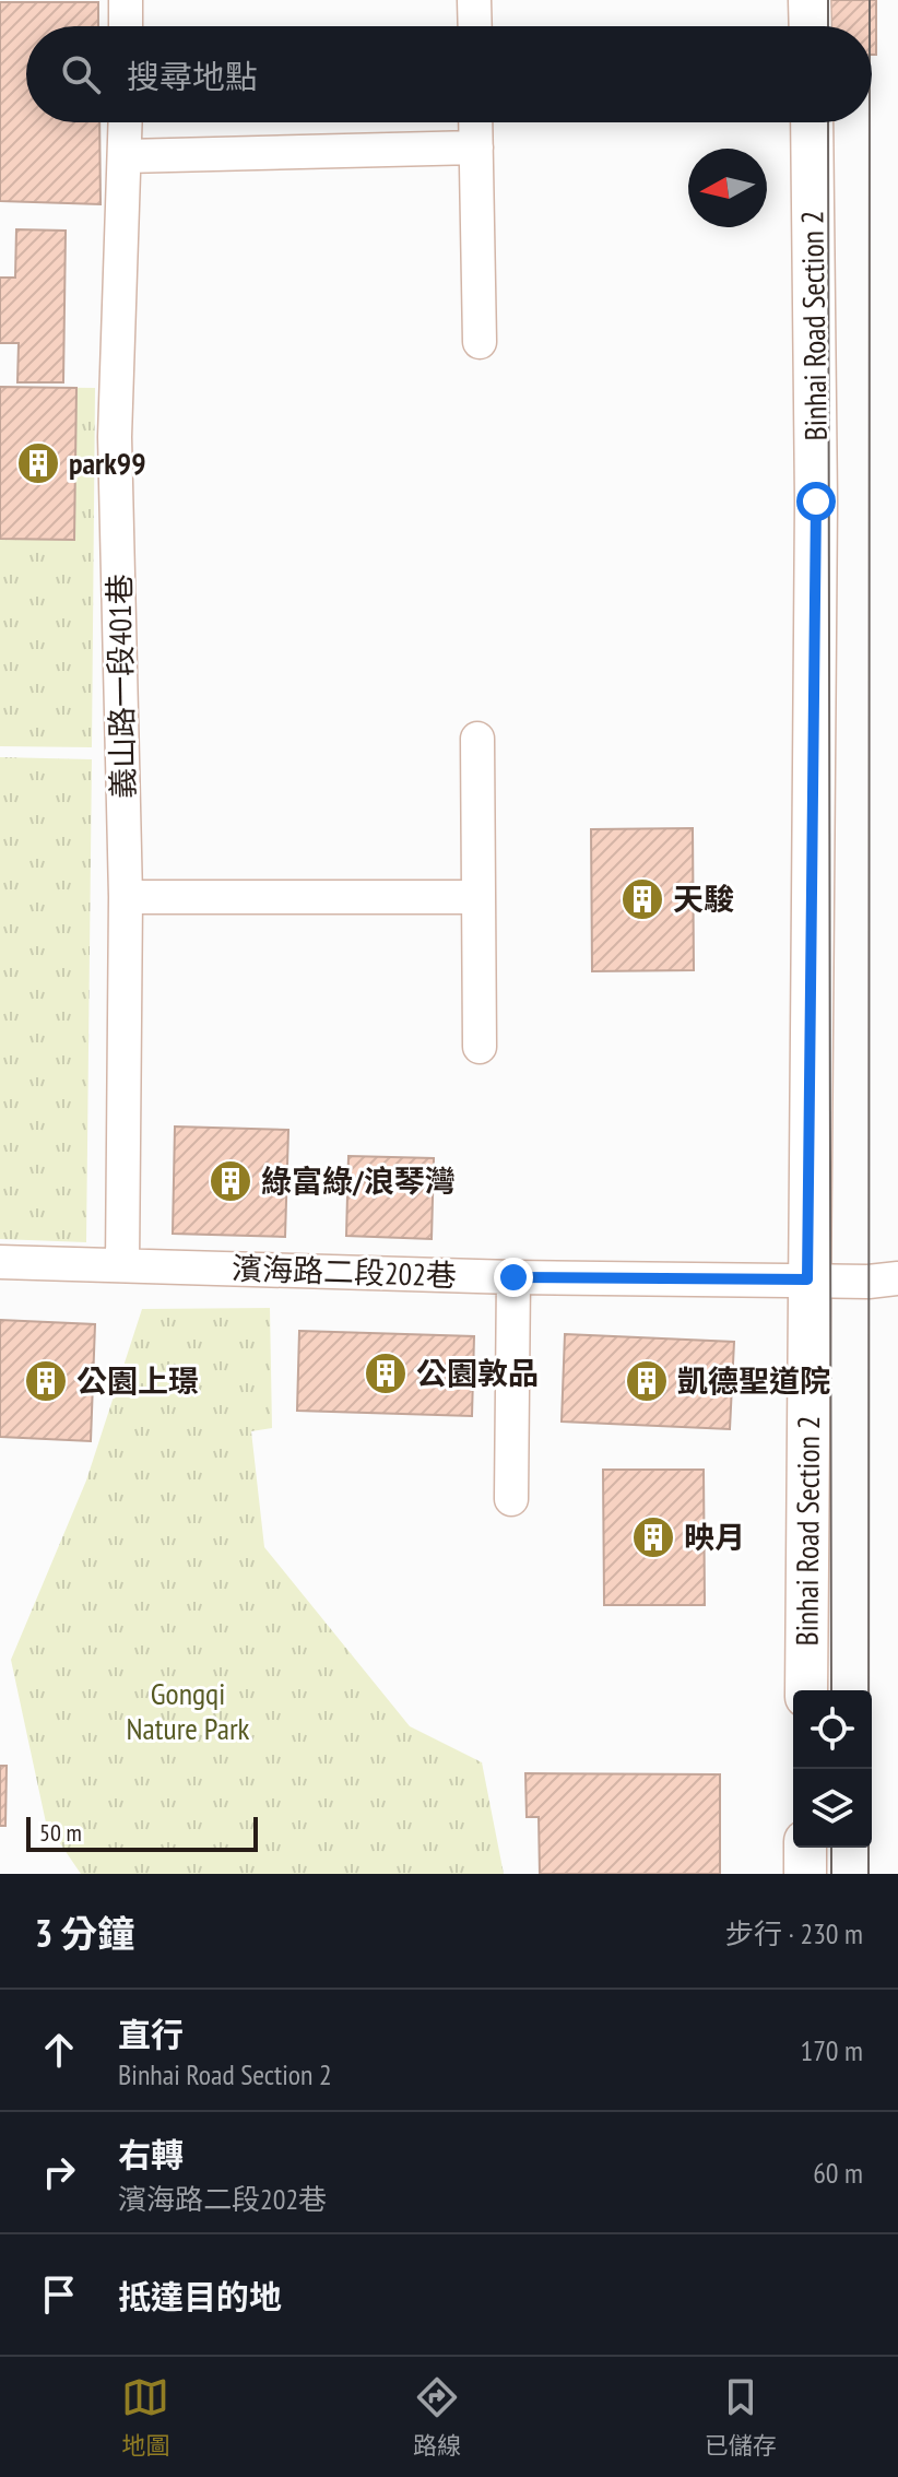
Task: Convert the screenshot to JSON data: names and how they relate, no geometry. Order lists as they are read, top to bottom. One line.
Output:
{"streets":{"street":["Binhai Road Section 2","義山路一段401巷","濱海路二段202巷"]},"crossings":[["Binhai Road Section 2","濱海路二段202巷"],["義山路一段401巷","濱海路二段202巷"]],"parks":["Gongqi Nature Park"],"places":{"building":["park99","天駿","綠富綠/浪琴灣","公園敦品","公園上璟","凱德聖道院","映月"]},"scale_bar":"50 m","north":"left","page":{"search":"搜尋地點","scale":"50 m","heading":["3 分鐘","步行 · 230 m"],"list":[["直行","Binhai Road Section 2","170 m"],["右轉","濱海路二段202巷","60 m"],"抵達目的地"],"nav":["地圖","路線","已儲存"]}}
